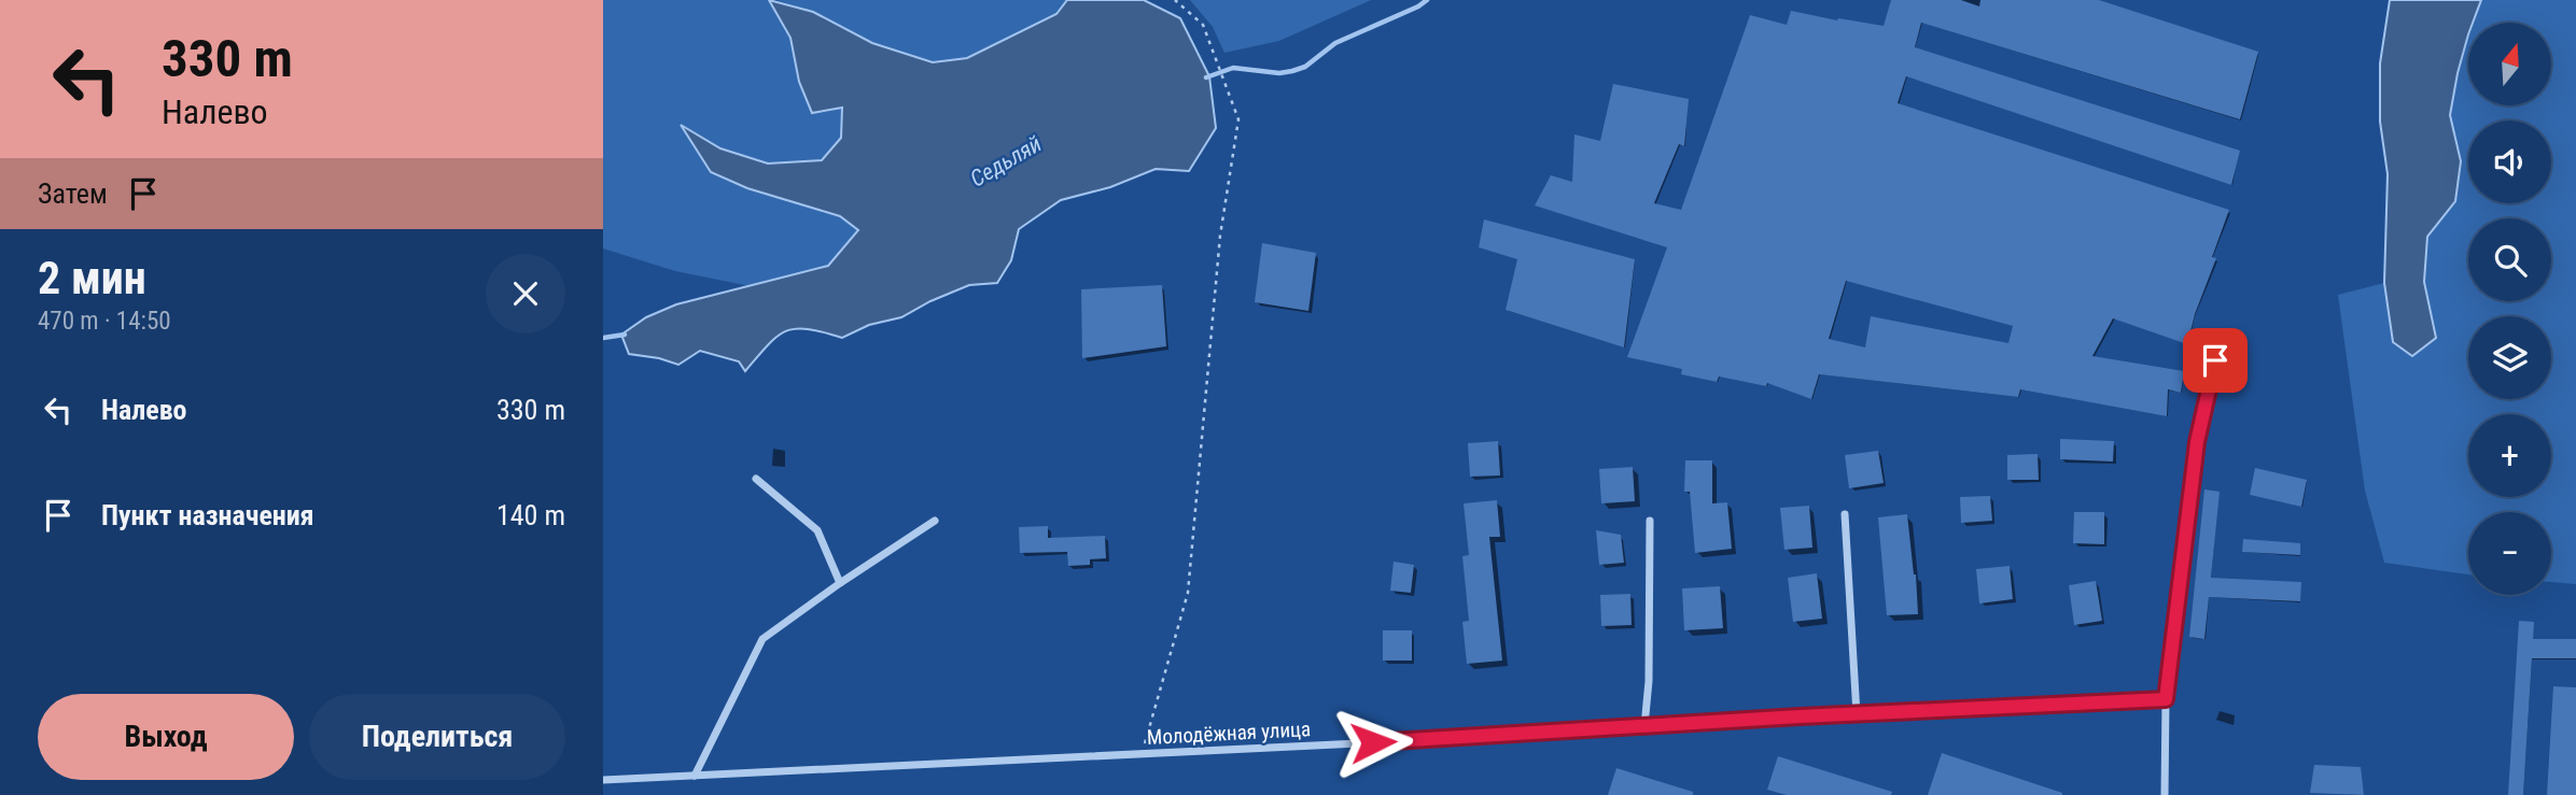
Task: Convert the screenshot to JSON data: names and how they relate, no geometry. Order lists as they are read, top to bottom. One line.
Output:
{"streets":{"street":["Молодёжная улица"]},"water":["Седьляй"],"north":"top","page":{"turn":["330 m","Налево"],"map_buttons":["+","−"],"then":"Затем","heading":["2 мин","470 m · 14:50"],"list":[{"name":"Налево","value":"330 m"},{"name":"Пункт назначения","value":"140 m"}],"buttons":["Выход","Поделиться"]}}
